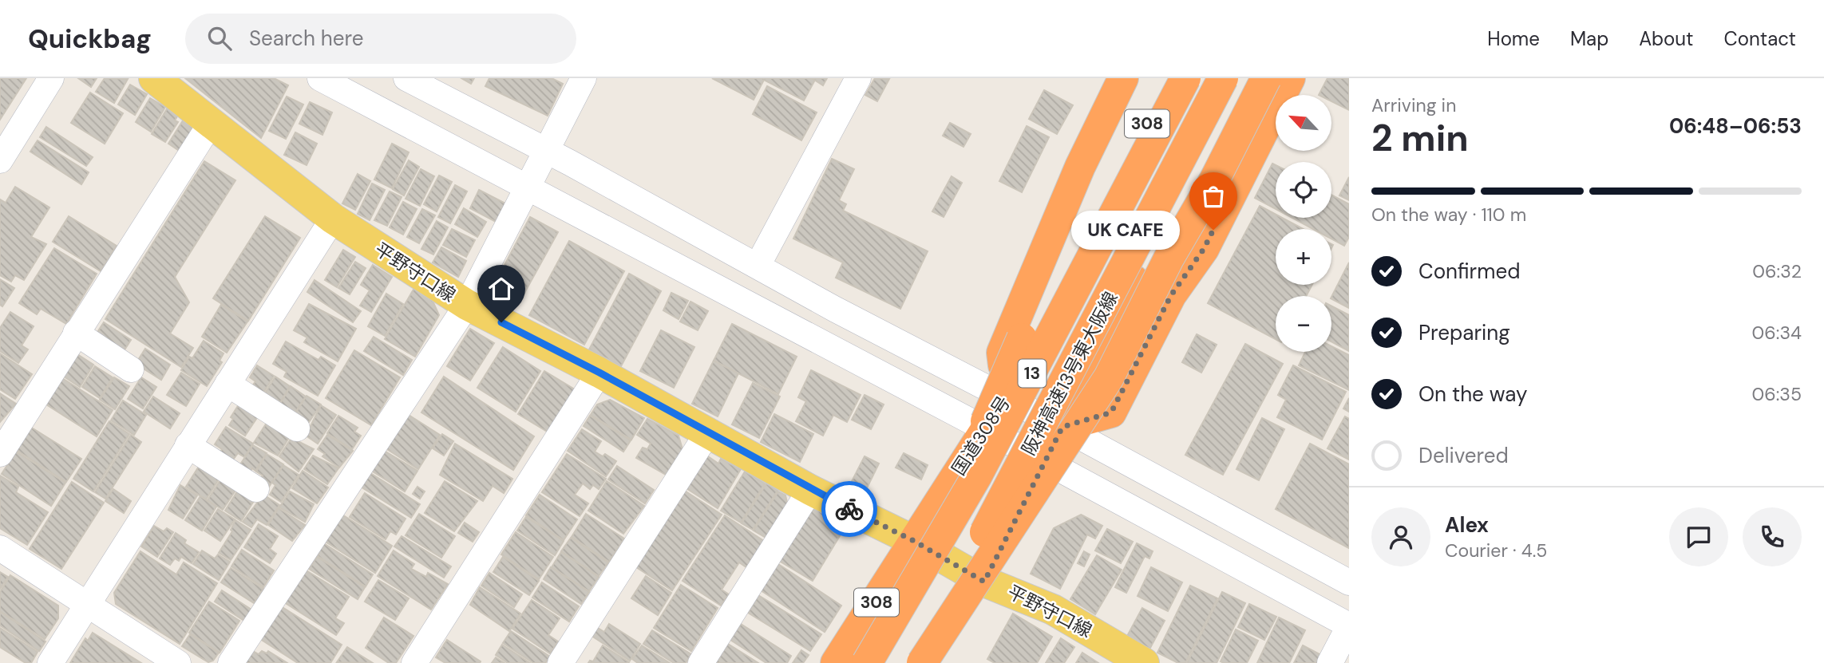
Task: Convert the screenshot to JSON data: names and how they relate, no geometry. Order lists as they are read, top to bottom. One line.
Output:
{"streets":{"highway":["308","13","阪神高速13号東大阪線","国道308号"],"main road":["平野守口線"]},"crossings":[["平野守口線","国道308号"]],"places":["UK CAFE"],"north":"top left","page":{"header":"Quickbag","search":"Search here","nav":["Home","Map","About","Contact"],"heading":["2 min","Arriving in","06:48–06:53"],"panel":["Alex","Courier · 4.5"],"map_buttons":["+","−"],"bar":"On the way · 110 m","bubble":"UK CAFE","list":[["Confirmed","06:32"],["Preparing","06:34"],["On the way","06:35"],"Delivered"]}}
